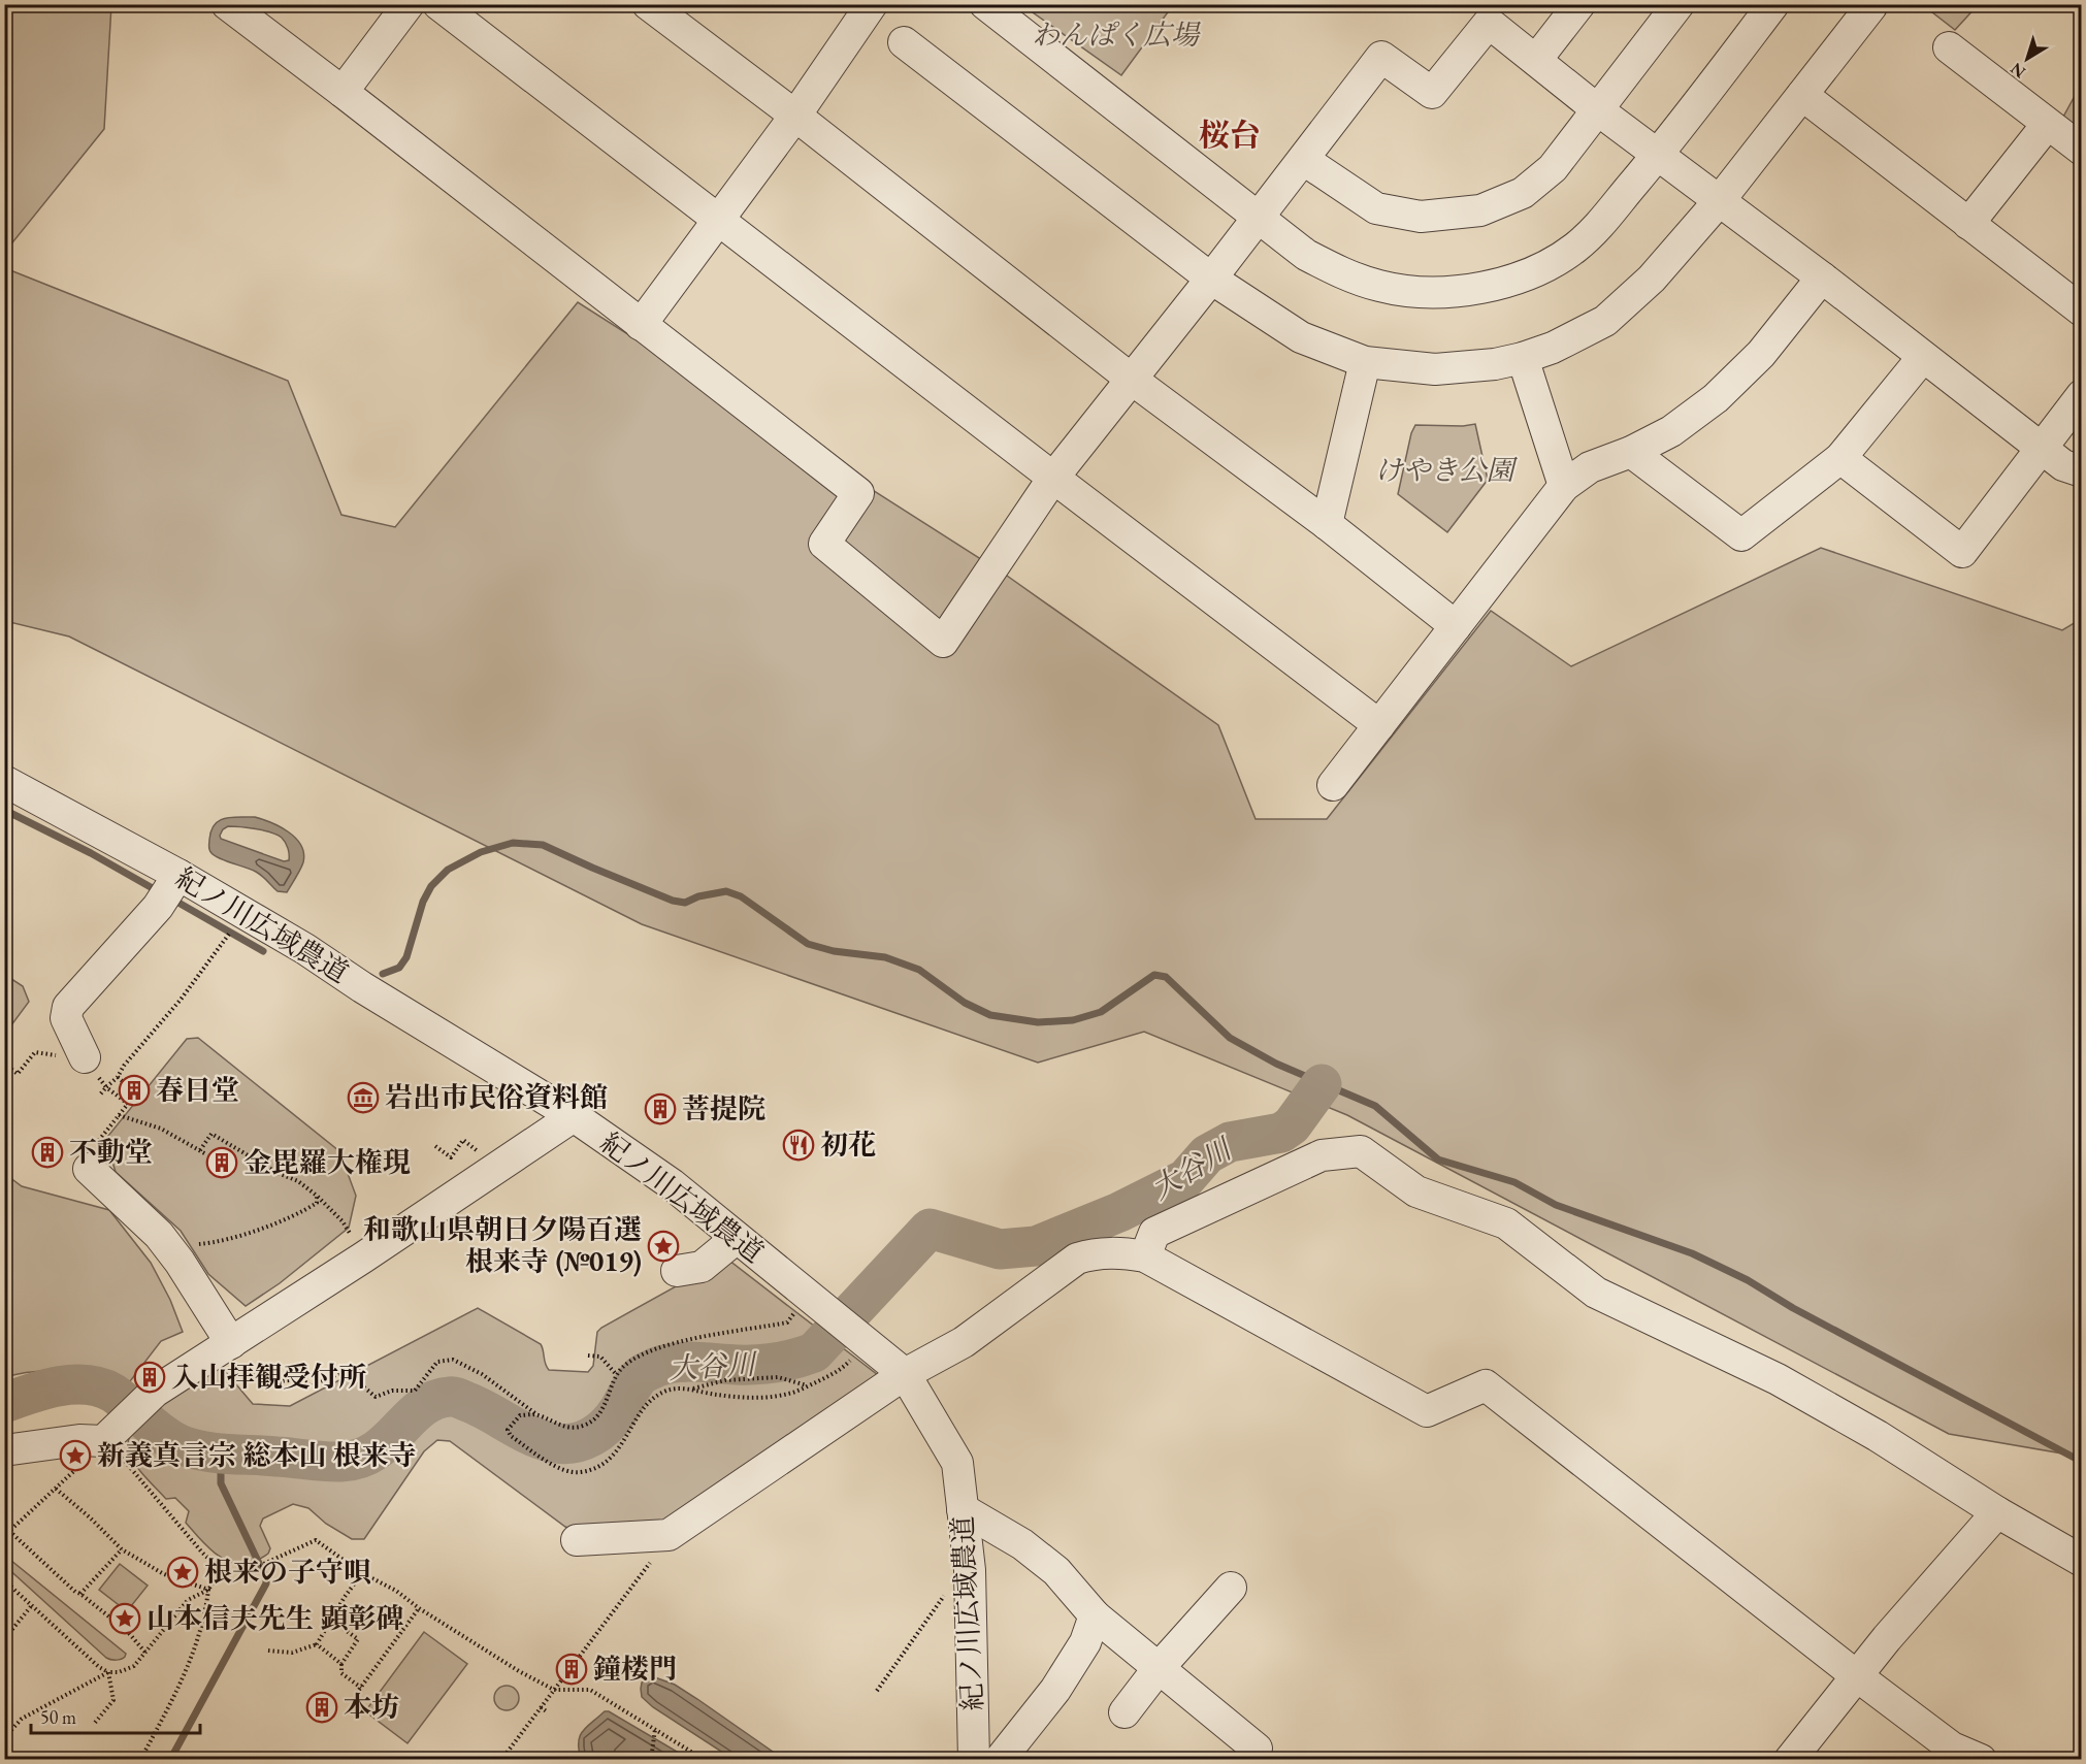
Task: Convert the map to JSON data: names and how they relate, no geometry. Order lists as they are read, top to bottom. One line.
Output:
{"streets":{"street":["紀ノ川広域農道"]},"districts":["桜台"],"water":["大谷川"],"parks":["わんぱく広場","けやき公園"],"places":{"building":["春日堂","菩提院","不動堂","金毘羅大権現","入山拝観受付所","鐘楼門","本坊"],"museum":["岩出市民俗資料館"],"restaurant":["初花"],"place":["和歌山県朝日夕陽百選 根来寺 (№019)","新義真言宗 総本山 根来寺","根来の子守唄","山本信夫先生 顕彰碑"]},"scale_bar":"50 m","north":"bottom left"}
